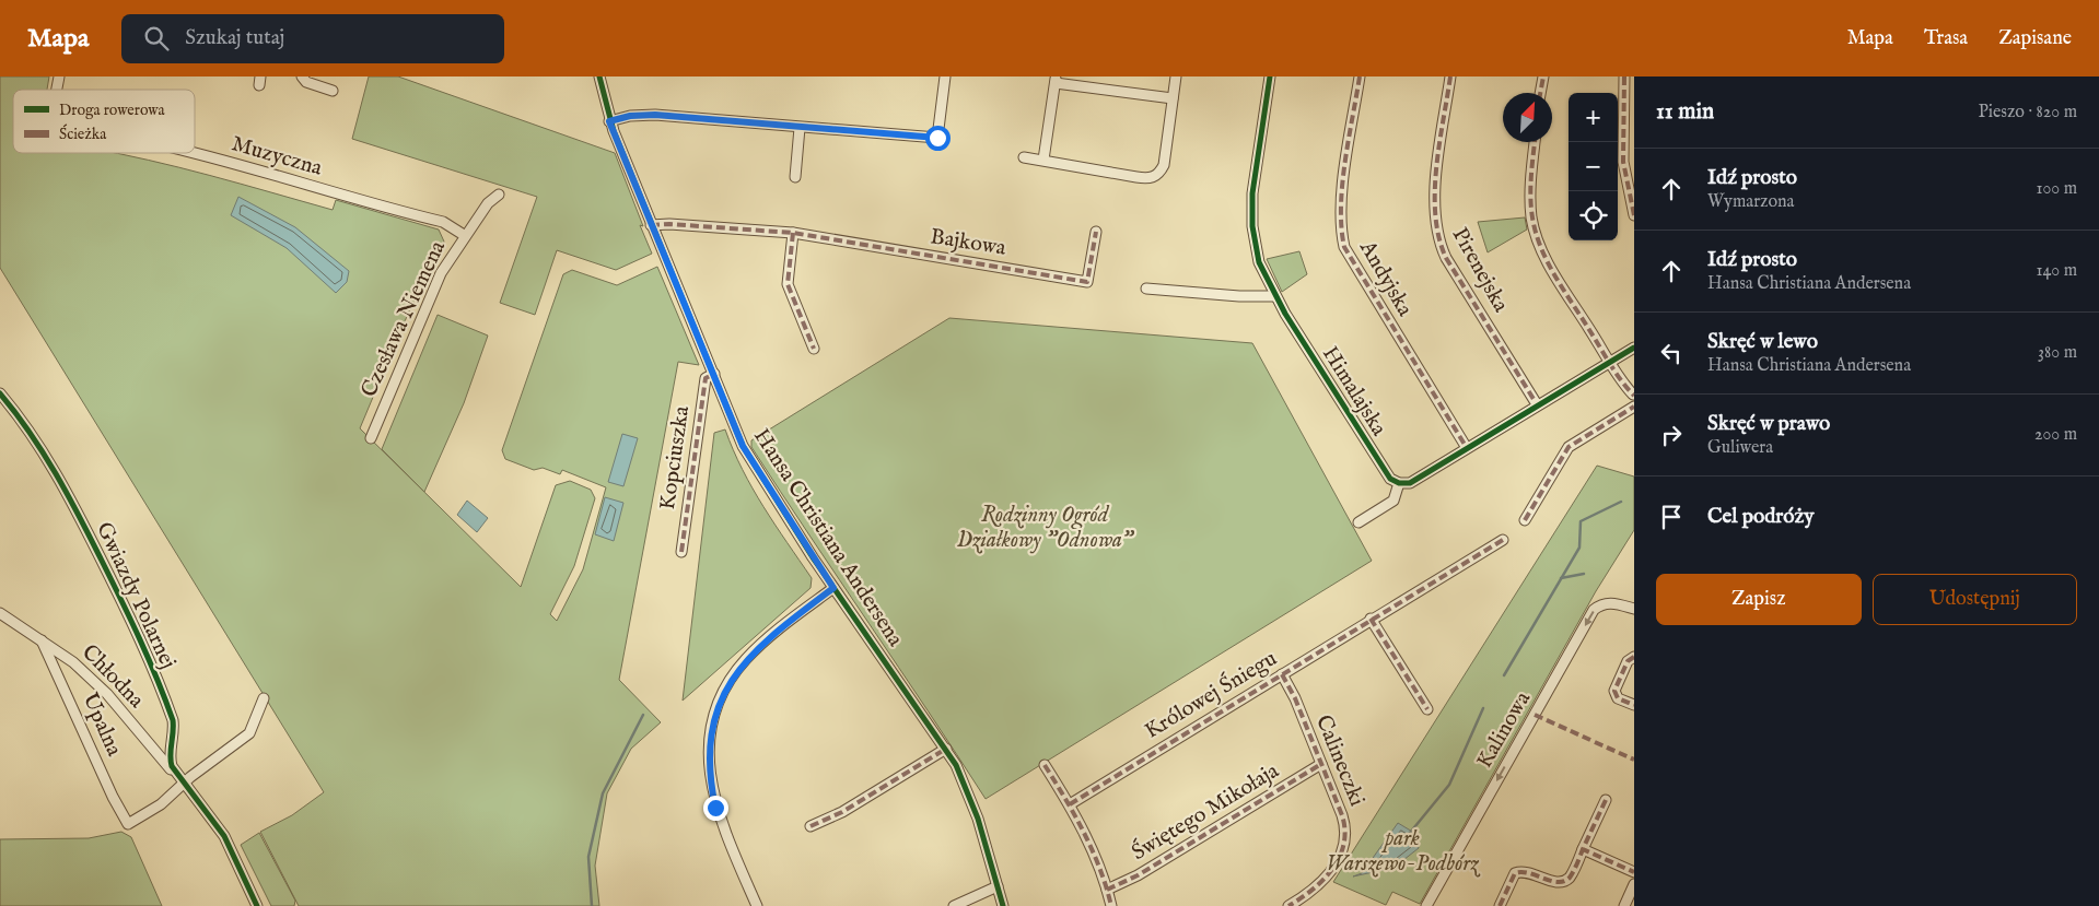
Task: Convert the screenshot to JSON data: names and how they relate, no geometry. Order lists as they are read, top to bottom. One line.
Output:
{"streets":{"street":["Muzyczna","Bajkowa","Pirenejska","Andyjska","Czesława Niemena","Himalajska","Kopciuszka","Hansa Christiana Andersena","Gwiazdy Polarnej","Chłodna","Królowej Śniegu","Upalna","Kalinowa","Calineczki","Świętego Mikołaja"]},"crossings":[["Muzyczna","Czesława Niemena"],["Bajkowa","Hansa Christiana Andersena"],["Kopciuszka","Hansa Christiana Andersena"],["Gwiazdy Polarnej","Chłodna"],["Gwiazdy Polarnej","Upalna"],["Chłodna","Upalna"],["Królowej Śniegu","Calineczki"],["Calineczki","Świętego Mikołaja"]],"one_way":["Kalinowa"],"parks":["Rodzinny Ogród Działkowy \"Odnowa\"","park Warszewo-Podbórz"],"legend":["Droga rowerowa","Ścieżka"],"north":"top right","page":{"header":"Mapa","search":"Szukaj tutaj","nav":["Mapa","Trasa","Zapisane"],"heading":["11 min","Pieszo · 820 m"],"map_buttons":["+","−"],"list":[["Idź prosto","Wymarzona","100 m"],["Idź prosto","Hansa Christiana Andersena","140 m"],["Skręć w lewo","Hansa Christiana Andersena","380 m"],["Skręć w prawo","Guliwera","200 m"],"Cel podróży"],"buttons":["Zapisz","Udostępnij"]}}
